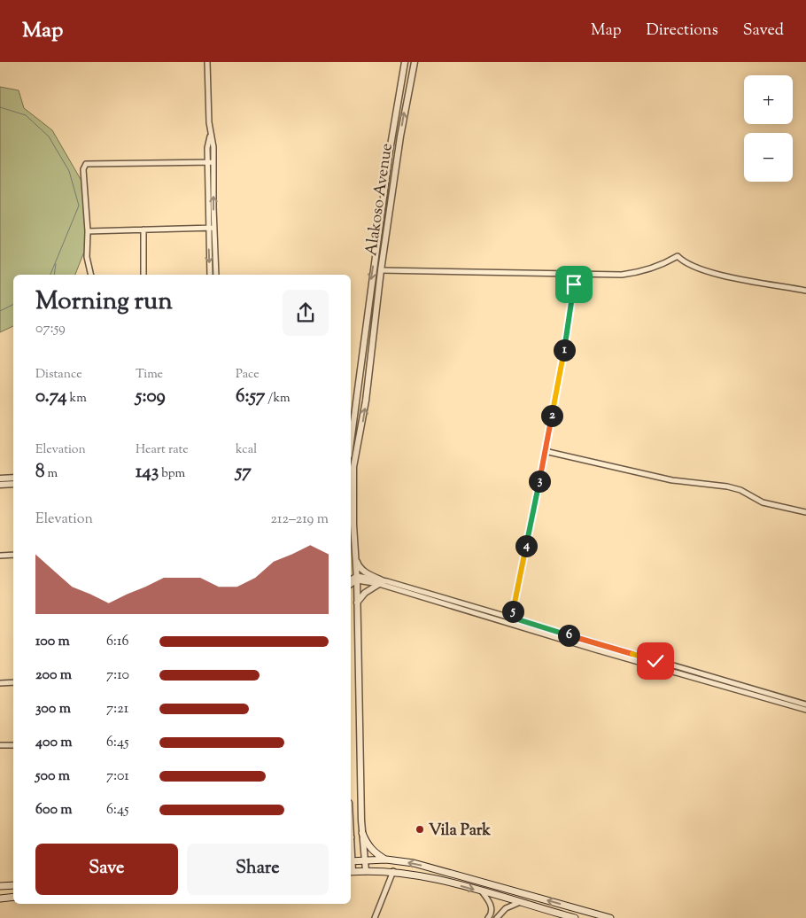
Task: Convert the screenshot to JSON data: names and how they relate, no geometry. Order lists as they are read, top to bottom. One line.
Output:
{"streets":{"street":["Alakoso Avenue"]},"places":["Vila Park"],"page":{"header":"Map","nav":["Map","Directions","Saved"],"map_buttons":["+","−"],"heading":["Morning run","07:59"],"pins":["1","2","3","4","5","6"],"stats":[["Distance","0.74 km"],["Time","5:09"],["Pace","6:57 /km"],["Elevation","8 m"],["Heart rate","143 bpm"],["kcal","57"]],"chart":["Elevation","212–219 m"],"list":[{"name":"100 m","note":"6:16"},{"name":"200 m","note":"7:10"},{"name":"300 m","note":"7:21"},{"name":"400 m","note":"6:45"},{"name":"500 m","note":"7:01"},{"name":"600 m","note":"6:45"}],"buttons":["Save","Share"]}}
